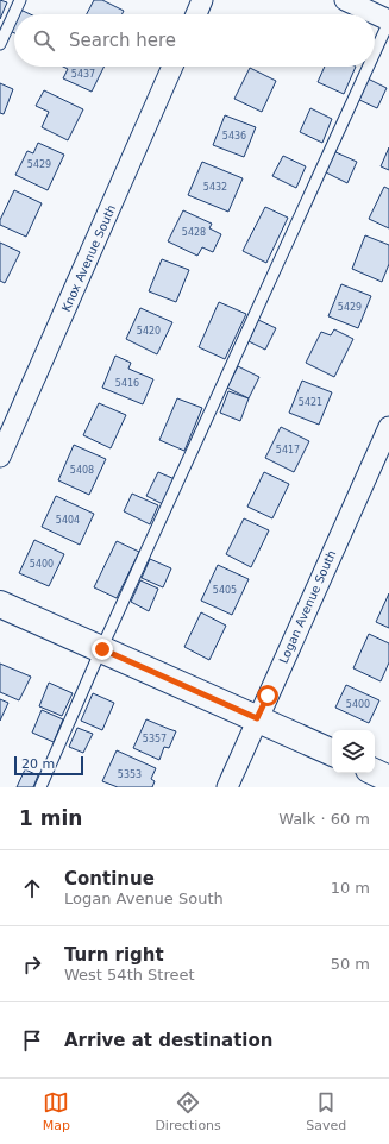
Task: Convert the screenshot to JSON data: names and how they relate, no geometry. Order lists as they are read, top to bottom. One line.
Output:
{"streets":{"street":["Knox Avenue South","Logan Avenue South"]},"house_numbers":["5437","5436","5429","5432","5428","5429","5420","5416","5421","5417","5408","5404","5400","5405","5400","5357","5353"],"scale_bar":"20 m","page":{"search":"Search here","scale":"20 m","heading":["1 min","Walk · 60 m"],"list":[["Continue","Logan Avenue South","10 m"],["Turn right","West 54th Street","50 m"],"Arrive at destination"],"nav":["Map","Directions","Saved"]}}
